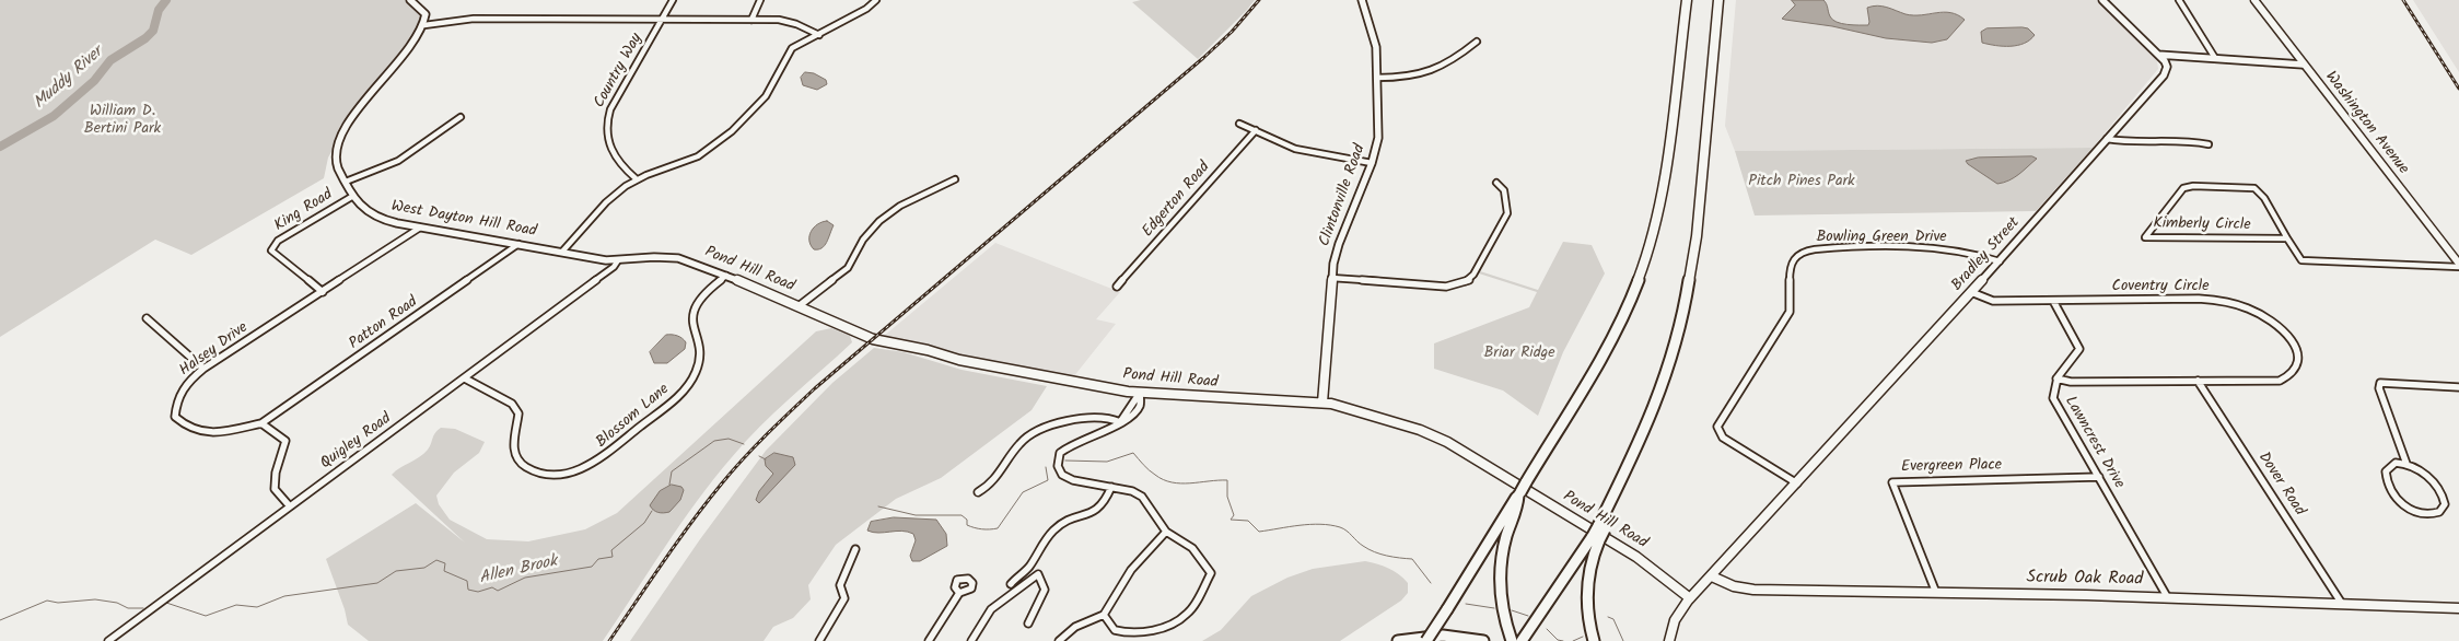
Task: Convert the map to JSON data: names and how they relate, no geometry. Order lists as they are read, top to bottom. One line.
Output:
{"streets":{"main road":["Washington Avenue"],"street":["Country Way","Clintonville Road","Edgerton Road","King Road","West Dayton Hill Road","Kimberly Circle","Bowling Green Drive","Bradley Street","Pond Hill Road","Coventry Circle","Patton Road","Halsey Drive","Blossom Lane","Quigley Road","Lawncrest Drive","Evergreen Place","Dover Road","Scrub Oak Road"]},"crossings":[["Washington Avenue","Kimberly Circle"],["Clintonville Road","Pond Hill Road"],["King Road","West Dayton Hill Road"],["King Road","Halsey Drive"],["West Dayton Hill Road","Pond Hill Road"],["West Dayton Hill Road","Patton Road"],["West Dayton Hill Road","Halsey Drive"],["West Dayton Hill Road","Quigley Road"],["Bowling Green Drive","Bradley Street"],["Bradley Street","Coventry Circle"],["Bradley Street","Scrub Oak Road"],["Pond Hill Road","Blossom Lane"],["Pond Hill Road","Quigley Road"],["Coventry Circle","Lawncrest Drive"],["Coventry Circle","Dover Road"],["Patton Road","Halsey Drive"],["Blossom Lane","Quigley Road"],["Lawncrest Drive","Evergreen Place"],["Lawncrest Drive","Scrub Oak Road"],["Evergreen Place","Scrub Oak Road"],["Dover Road","Scrub Oak Road"]],"water":["Muddy River","Allen Brook"],"parks":["William D. Bertini Park","Pitch Pines Park","Briar Ridge"]}
